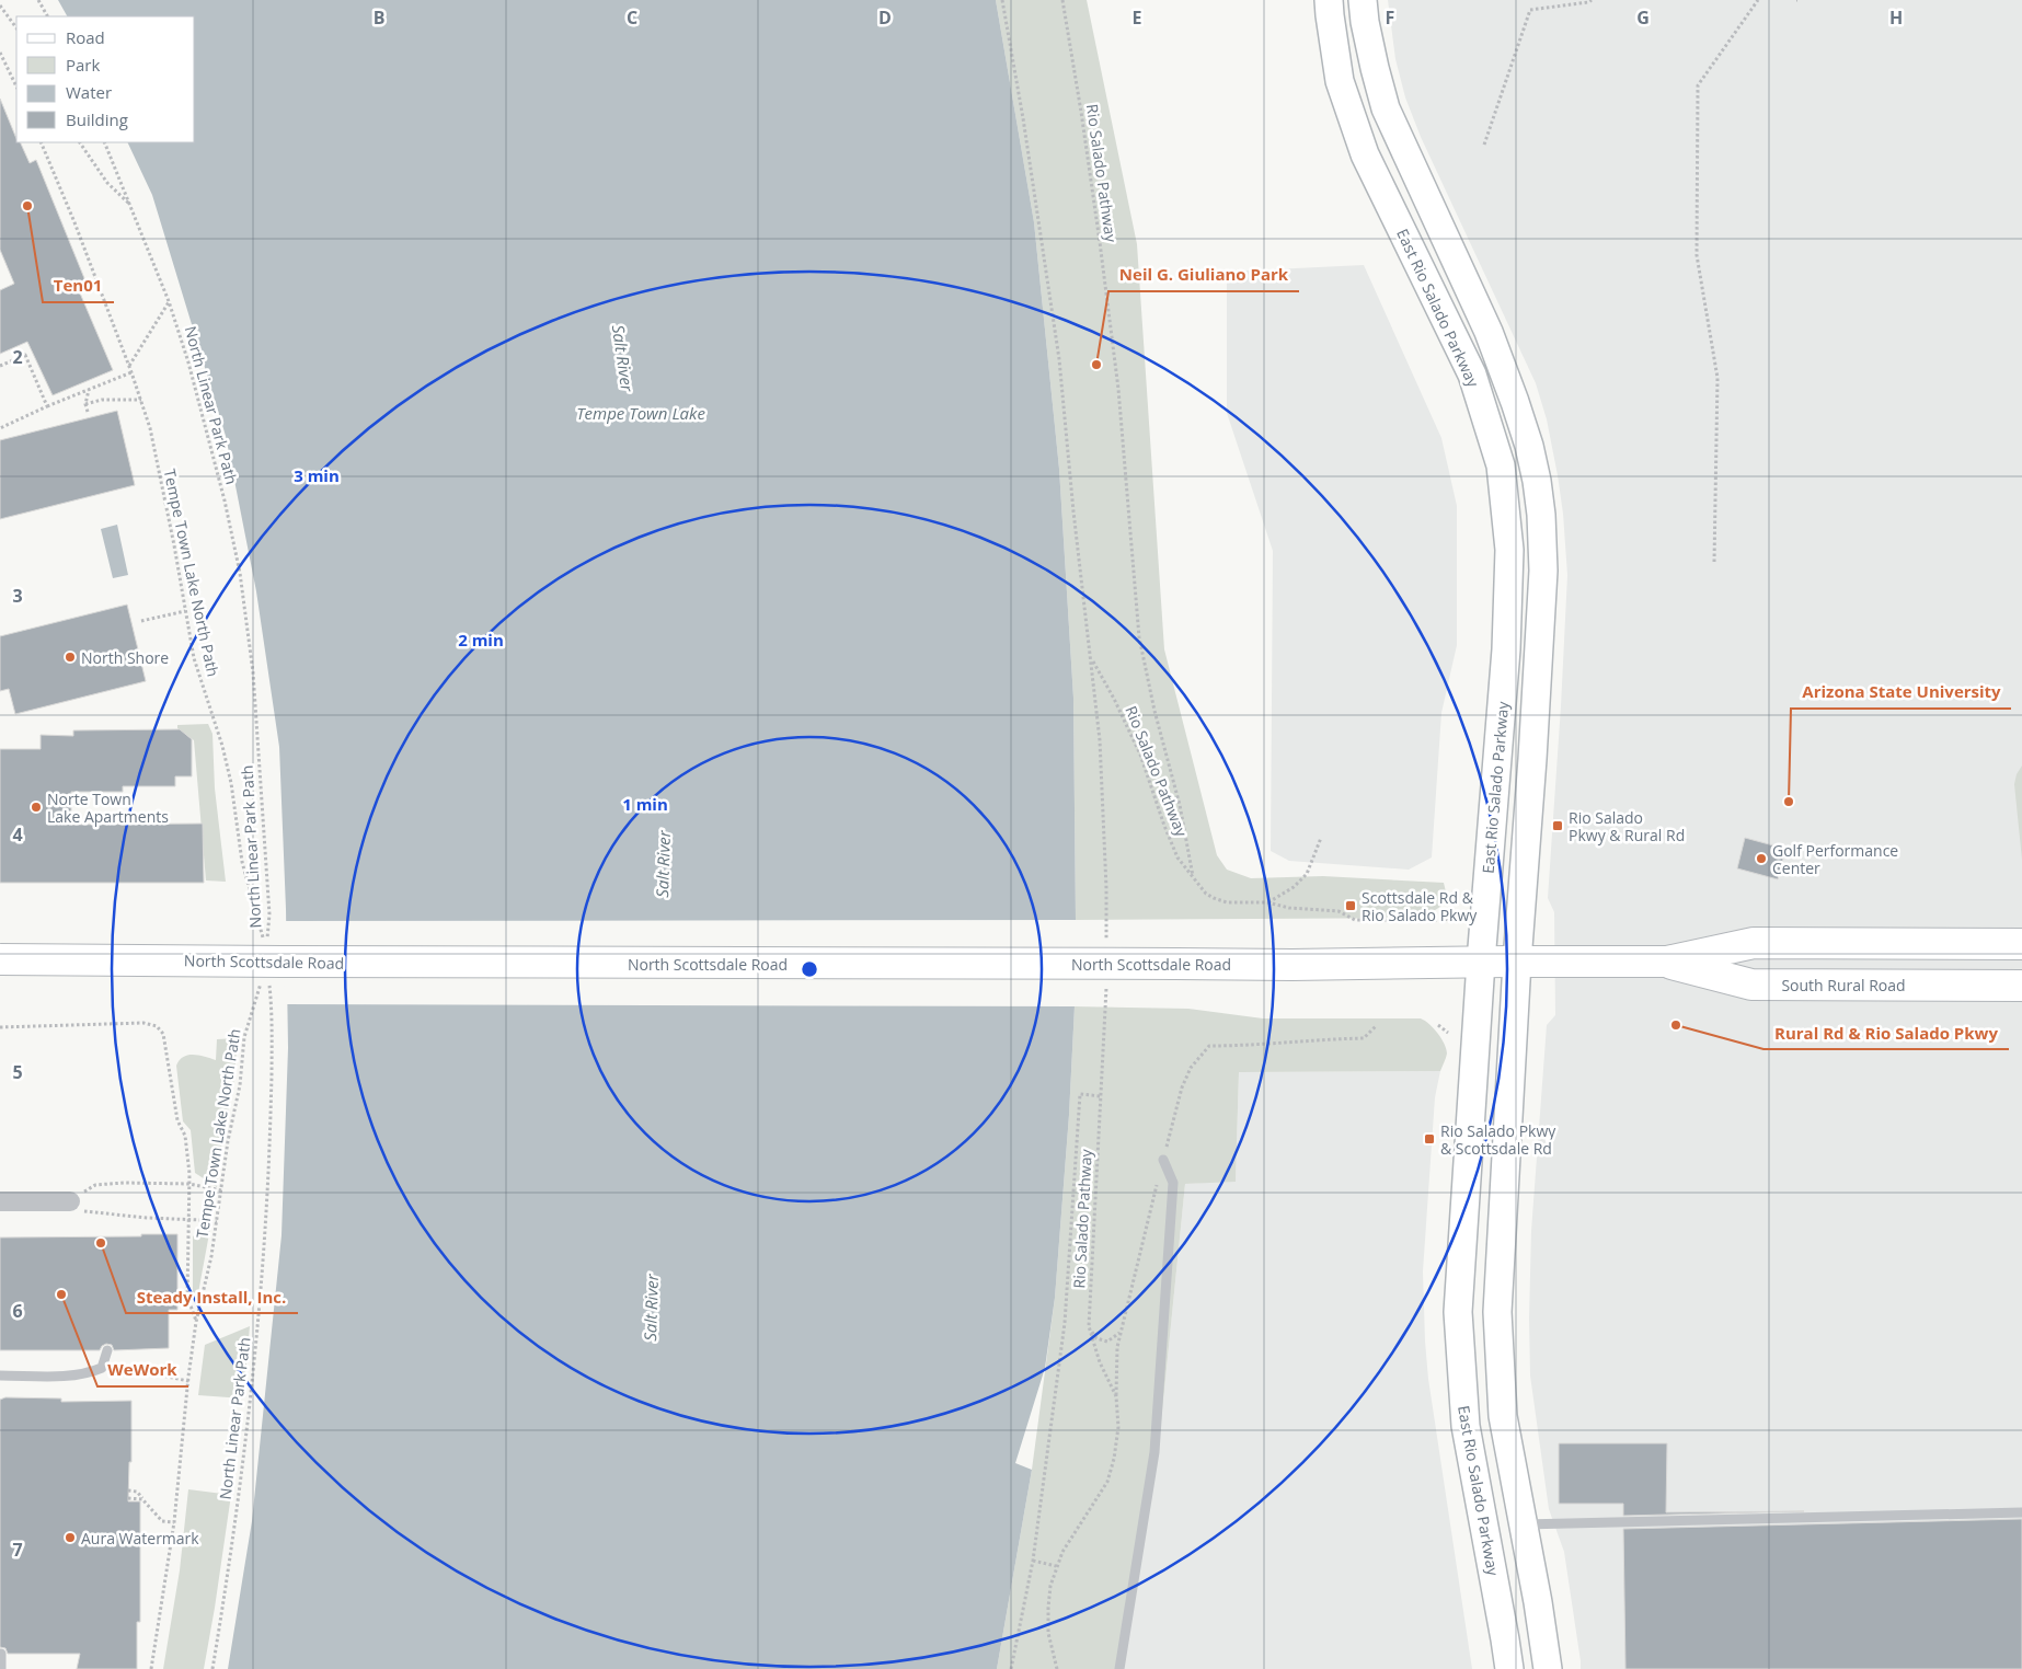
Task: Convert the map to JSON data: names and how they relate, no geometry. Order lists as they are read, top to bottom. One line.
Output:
{"streets":{"main road":["East Rio Salado Parkway","North Scottsdale Road","South Rural Road"],"path":["Rio Salado Pathway","North Linear Park Path","Tempe Town Lake North Path"]},"crossings":[["East Rio Salado Parkway","North Scottsdale Road"],["East Rio Salado Parkway","South Rural Road"],["North Linear Park Path","Tempe Town Lake North Path"],["North Scottsdale Road","South Rural Road"]],"water":["Salt River","Tempe Town Lake"],"places":{"other":["Ten01","Neil G. Giuliano Park","North Shore","Arizona State University","Norte Town Lake Apartments","Golf Performance Center","Rural Rd & Rio Salado Pkwy","Steady Install, Inc.","WeWork","Aura Watermark"],"transit":["Rio Salado Pkwy & Rural Rd","Scottsdale Rd & Rio Salado Pkwy","Rio Salado Pkwy & Scottsdale Rd"]},"legend":["Road","Park","Water","Building"],"grid":{"columns":["B","C","D","E","F","G","H"],"rows":["2","3","4","5","6","7"]},"rings":["3 min","2 min","1 min"]}
